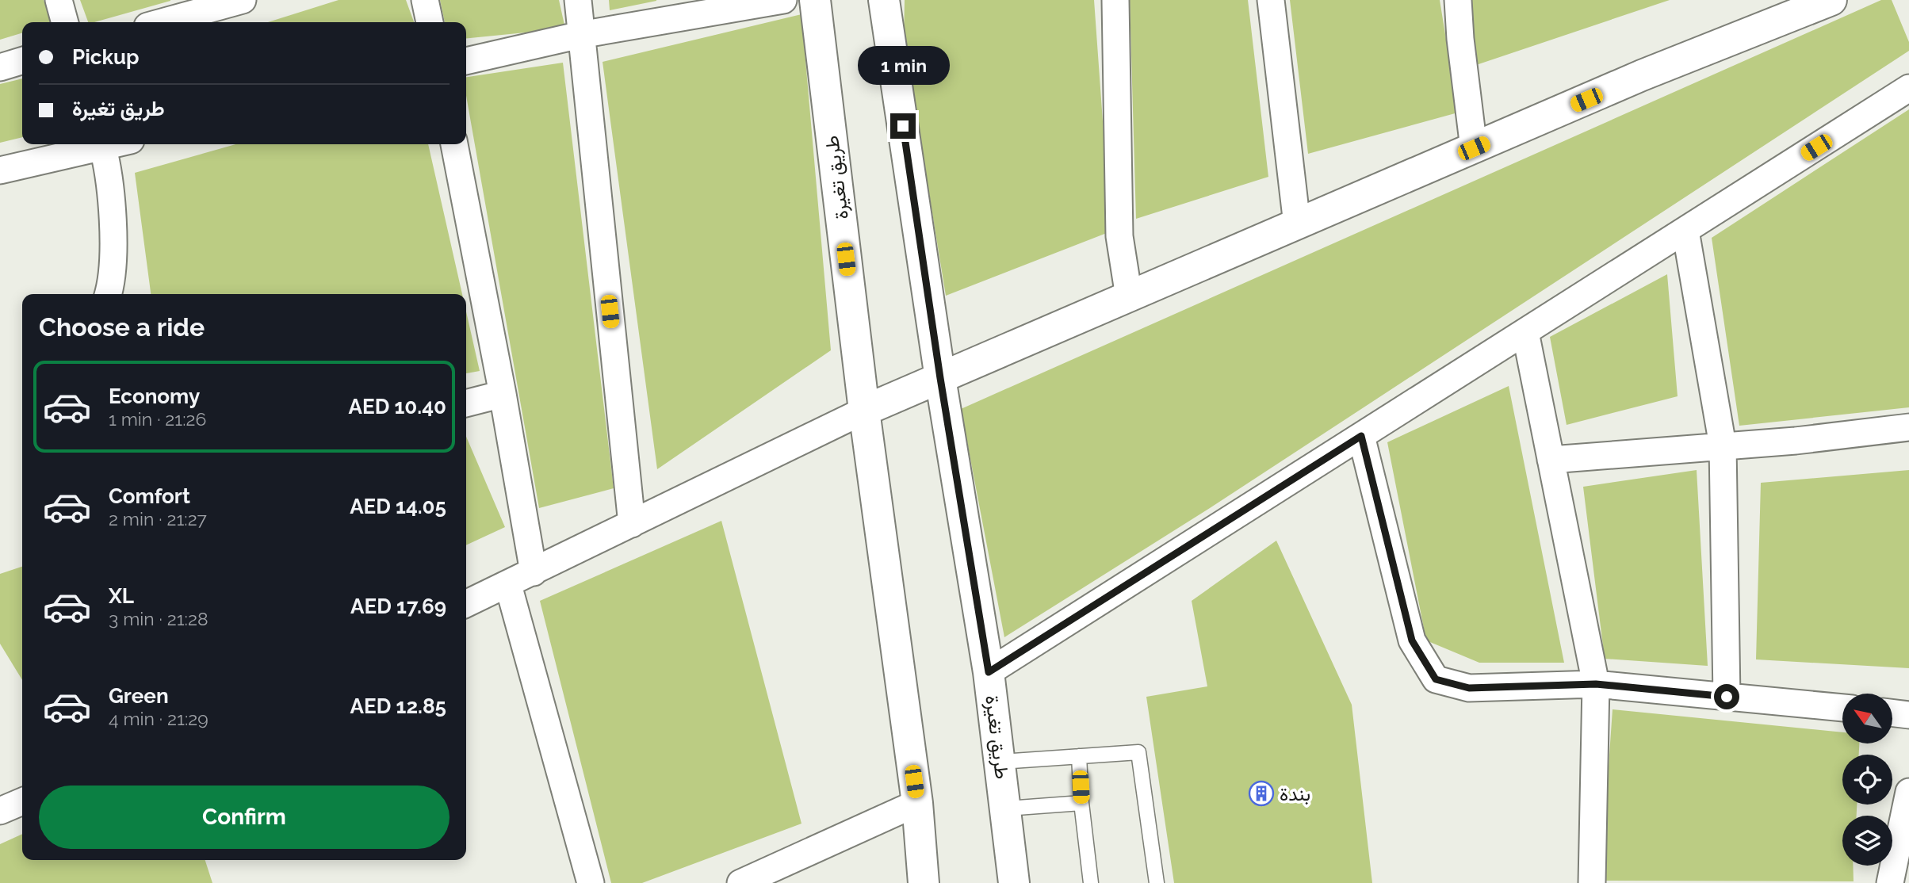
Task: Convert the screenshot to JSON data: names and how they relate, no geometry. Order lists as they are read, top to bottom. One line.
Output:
{"streets":{"main road":["طريق تغيرة"]},"places":{"building":["بندة"]},"north":"top left","page":{"banner":["Pickup","طريق تغيرة"],"bubble":"1 min","heading":"Choose a ride","list":[{"name":"Economy","note":"1 min · 21:26","value":"AED 10.40"},{"name":"Comfort","note":"2 min · 21:27","value":"AED 14.05"},{"name":"XL","note":"3 min · 21:28","value":"AED 17.69"},{"name":"Green","note":"4 min · 21:29","value":"AED 12.85"}],"buttons":"Confirm"}}
